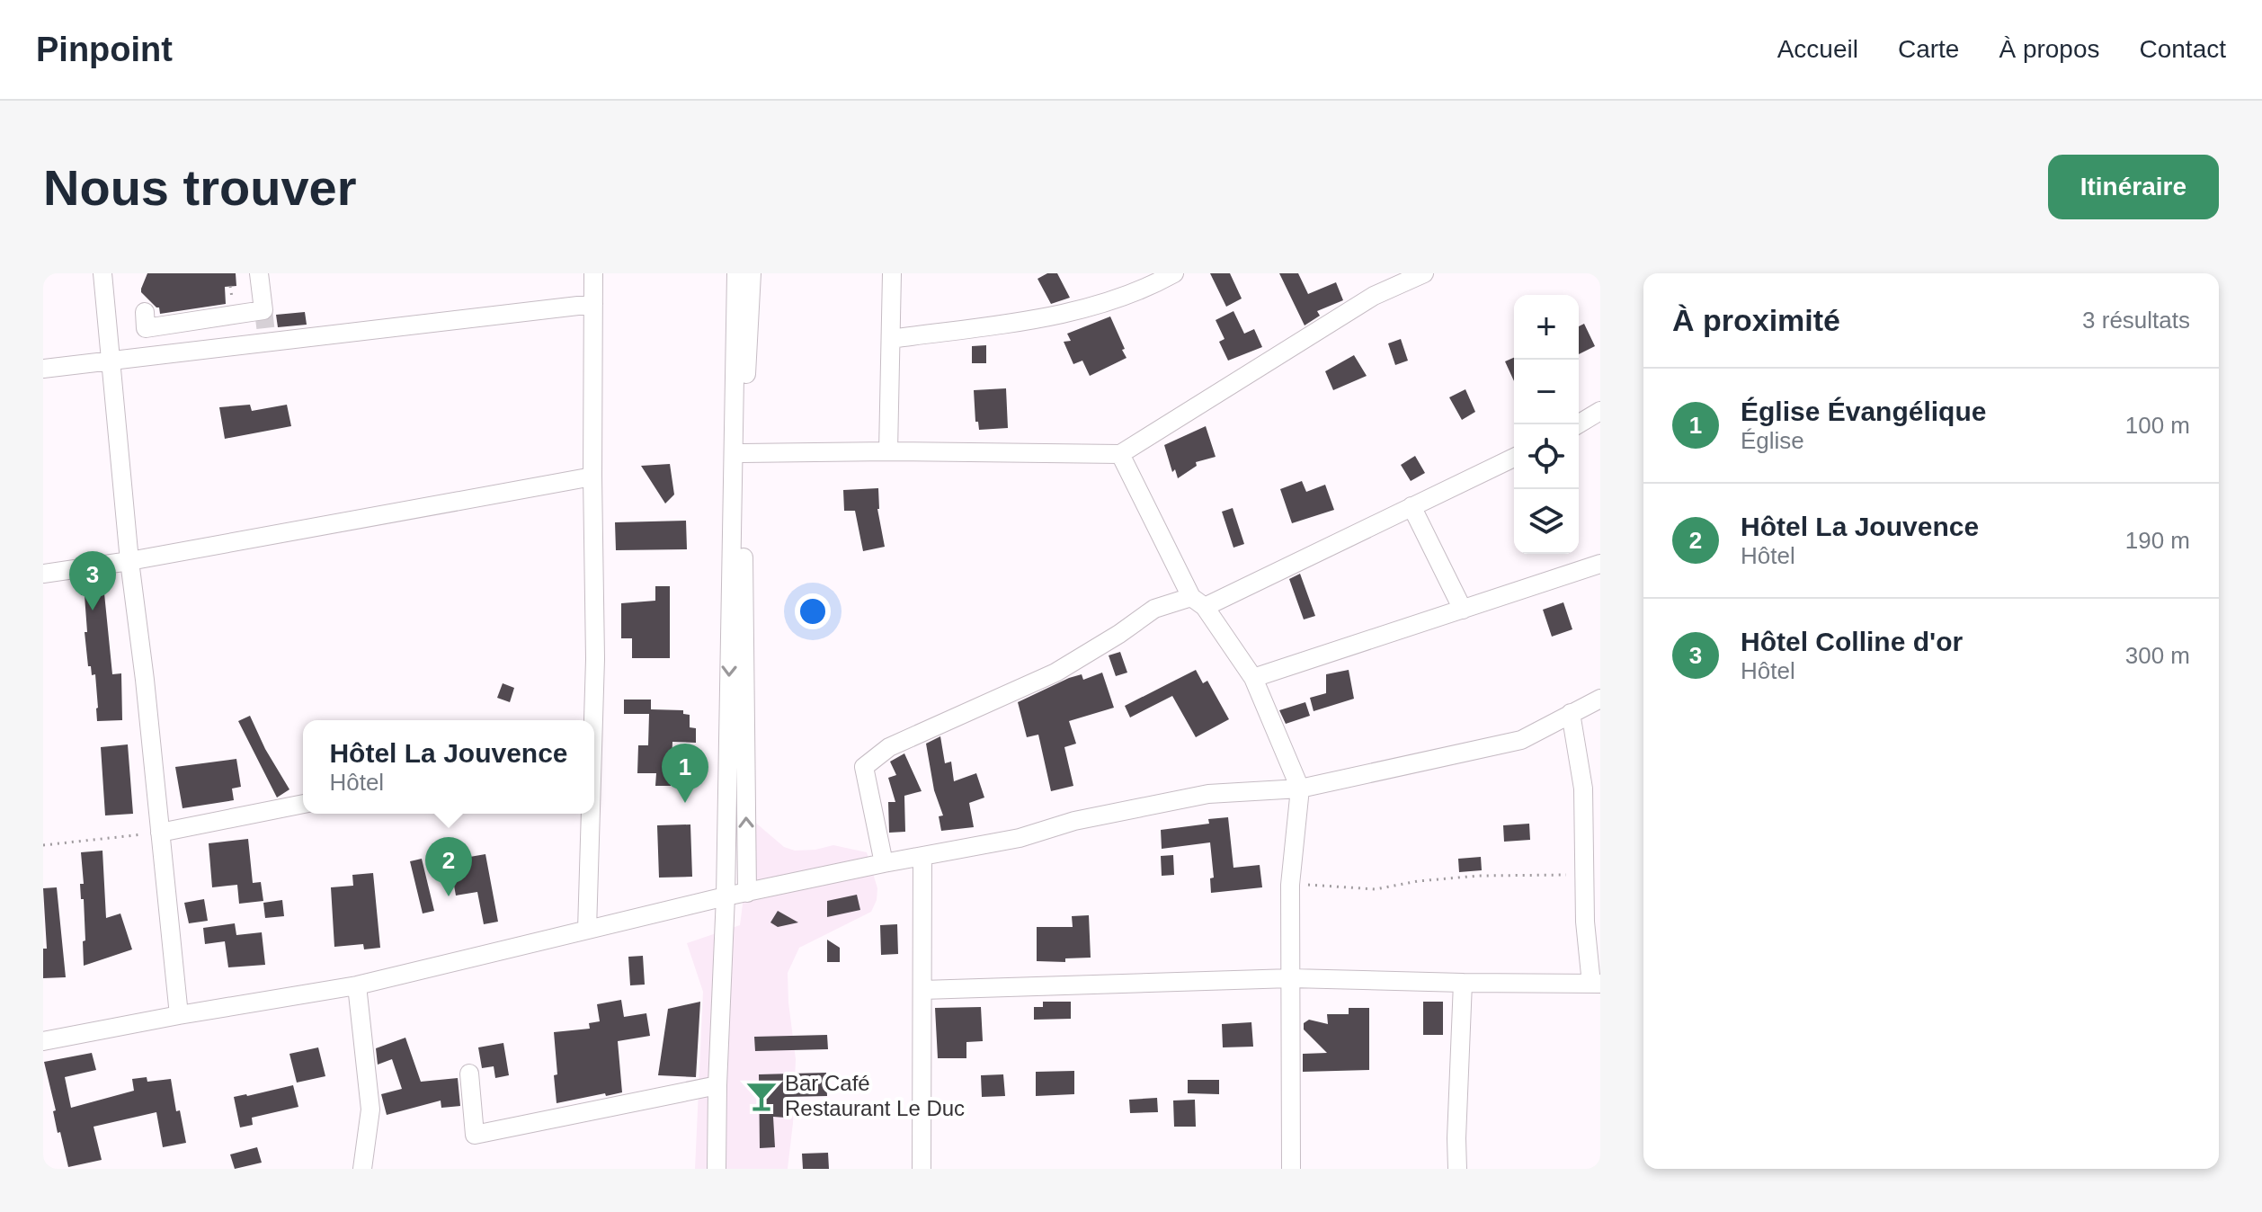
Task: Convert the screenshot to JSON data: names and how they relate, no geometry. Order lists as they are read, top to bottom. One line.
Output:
{"places":{"bar":["Bar Café Restaurant Le Duc"]},"page":{"header":"Pinpoint","nav":["Accueil","Carte","À propos","Contact"],"buttons":"Itinéraire","title":"Nous trouver","heading":["À proximité","3 résultats"],"map_buttons":["+","−"],"list":[{"mark":"1","name":"Église Évangélique","note":"Église","value":"100 m"},{"mark":"2","name":"Hôtel La Jouvence","note":"Hôtel","value":"190 m"},{"mark":"3","name":"Hôtel Colline d'or","note":"Hôtel","value":"300 m"}],"pins":["3","1","2"],"popup":["Hôtel La Jouvence","Hôtel"]}}
